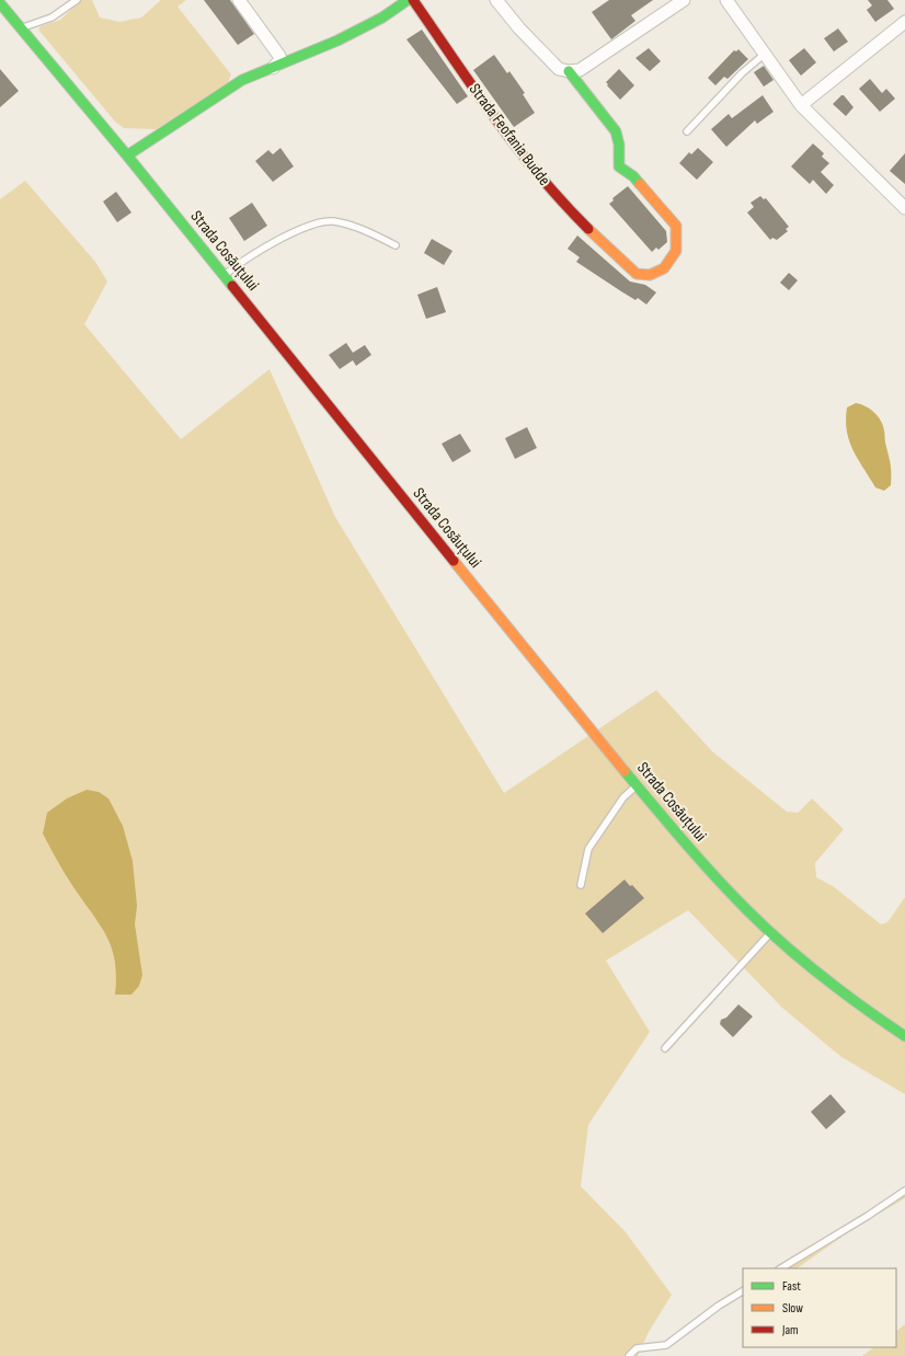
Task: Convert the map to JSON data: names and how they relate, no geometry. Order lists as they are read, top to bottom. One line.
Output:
{"streets":{"main road":["Strada Feofania Budde","Strada Cosăuțului"]},"legend":["Fast","Slow","Jam"]}
